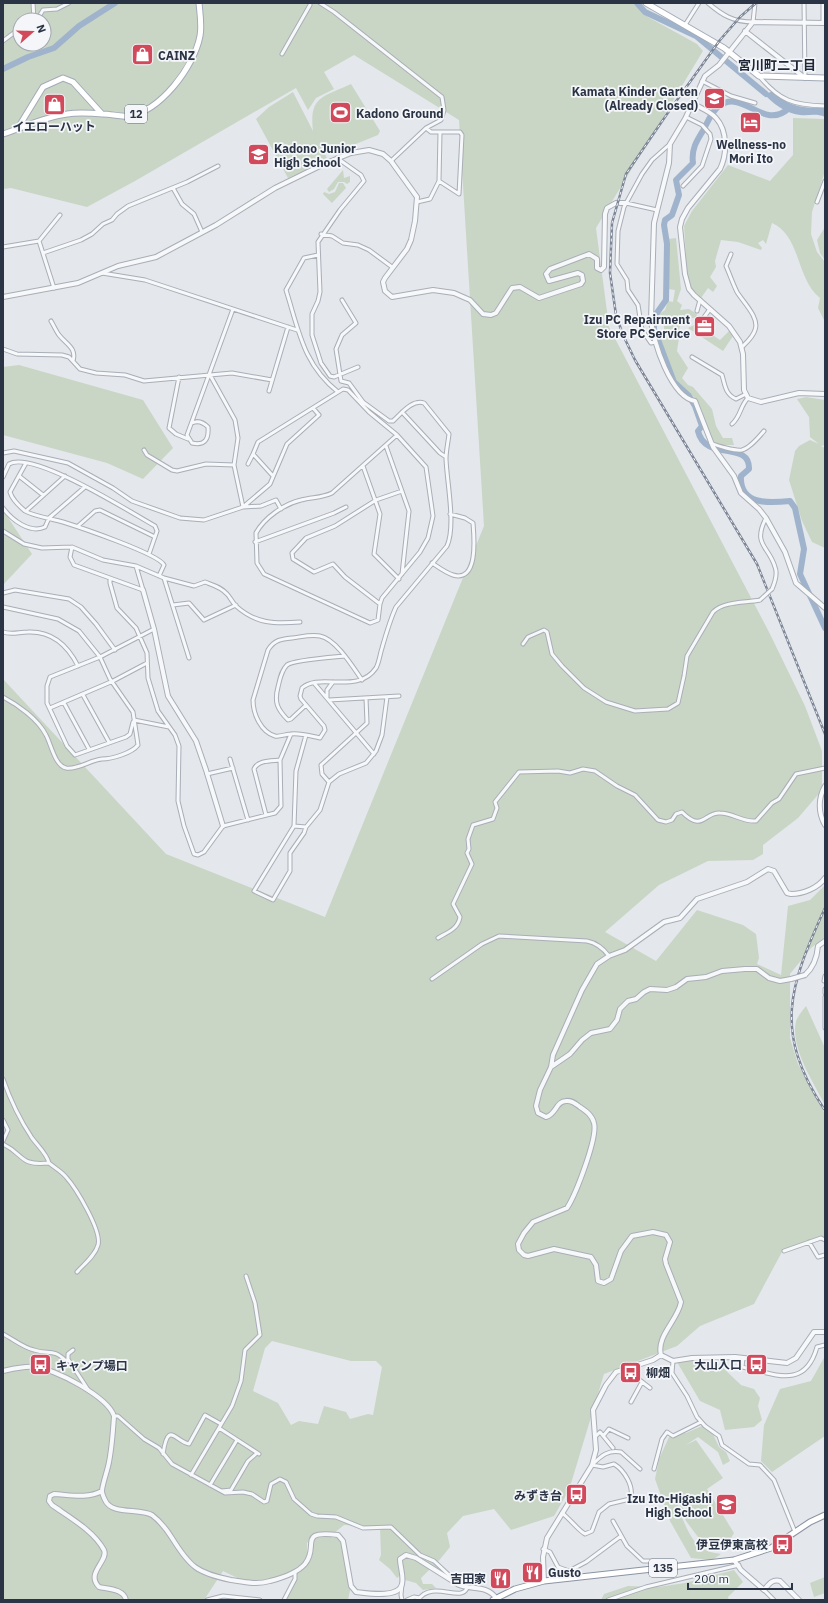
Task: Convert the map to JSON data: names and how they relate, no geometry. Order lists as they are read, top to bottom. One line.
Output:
{"streets":{"main road":["12","135"]},"districts":["宮川町二丁目"],"places":{"shop":["CAINZ","イエローハット"],"school or university":["Kamata Kinder Garten (Already Closed)","Kadono Junior High School","Izu Ito-Higashi High School"],"sports":["Kadono Ground"],"hotel":["Wellness-no Mori Ito"],"office":["Izu PC Repairment Store PC Service"],"bus stop":["大山入口","キャンプ場口","柳畑","みずき台","伊豆伊東高校"],"restaurant":["Gusto","吉田家"]},"scale_bar":"200 m","north":"right"}
